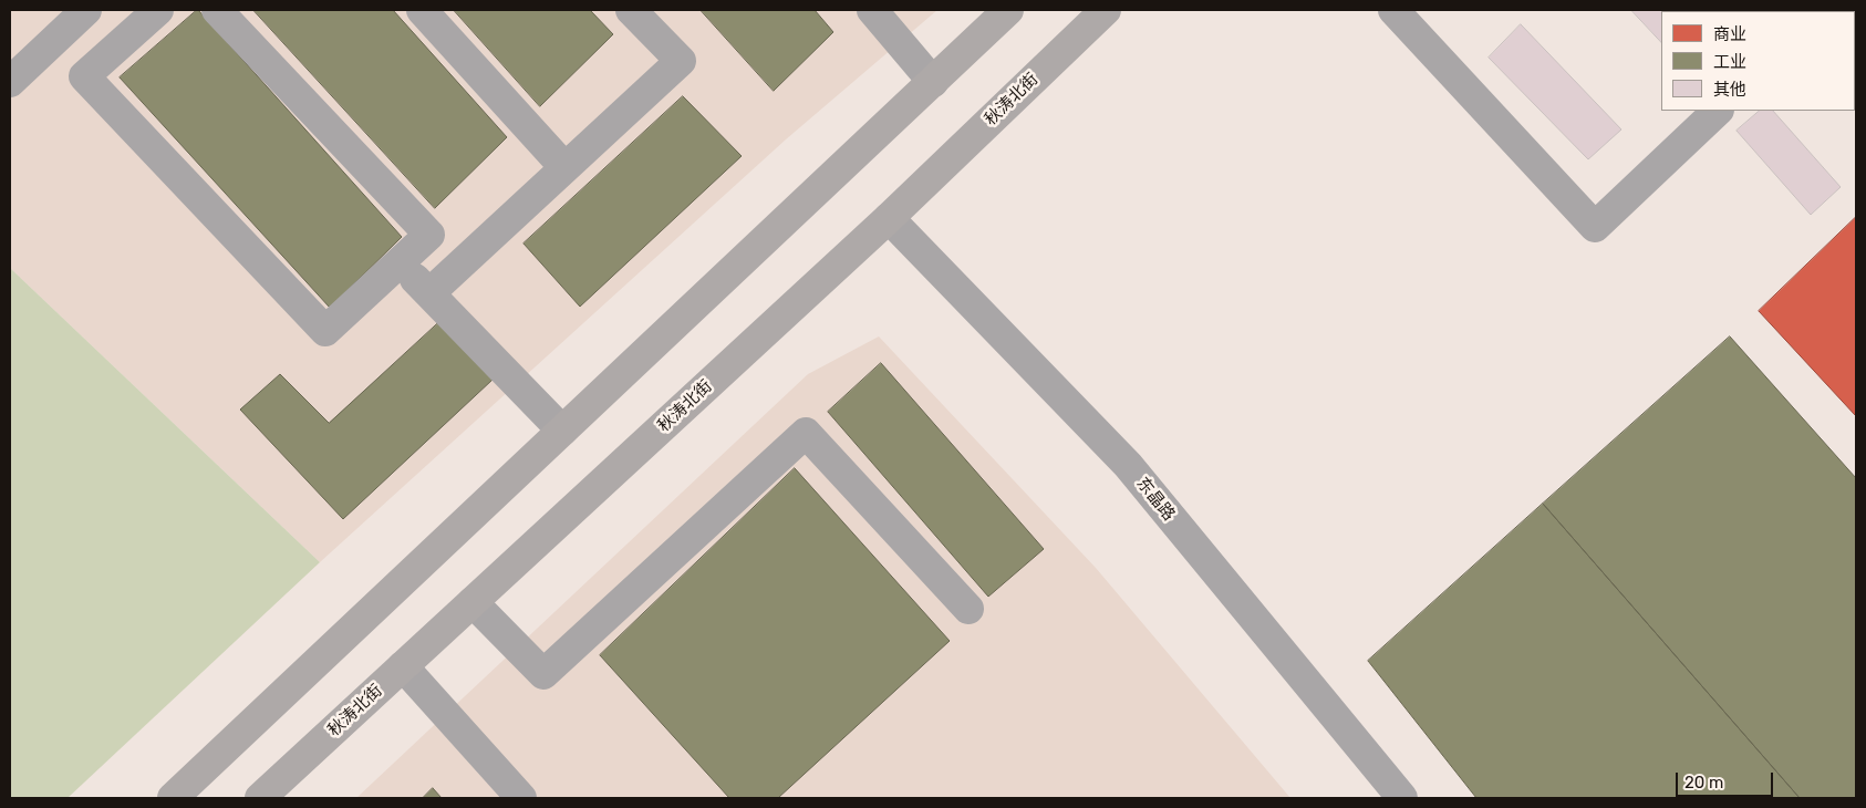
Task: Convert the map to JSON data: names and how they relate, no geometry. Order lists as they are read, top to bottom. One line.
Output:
{"streets":{"main road":["秋涛北街"],"street":["东晶路"]},"crossings":[["秋涛北街","东晶路"]],"legend":["商业","工业","其他"],"scale_bar":"20 m"}
